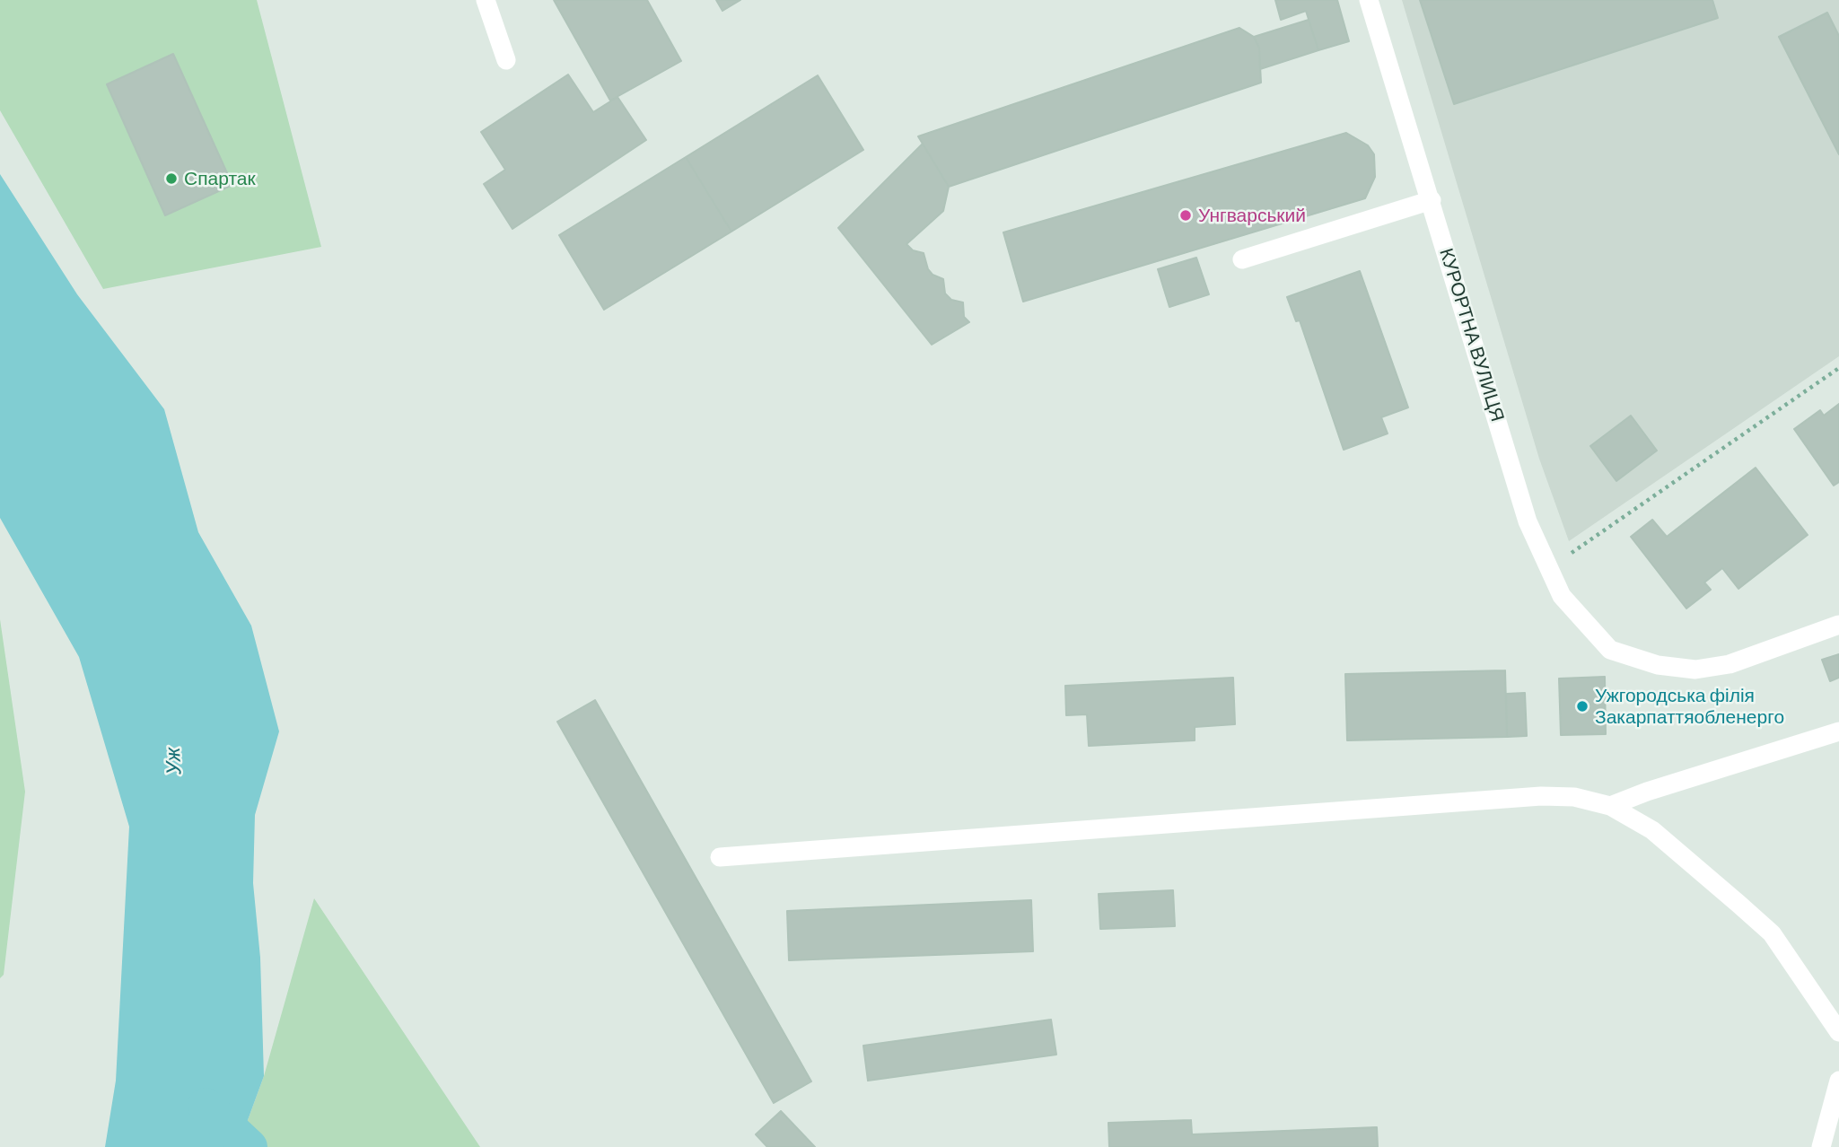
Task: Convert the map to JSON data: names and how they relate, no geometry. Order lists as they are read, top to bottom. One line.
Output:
{"streets":{"street":["КУРОРТНА ВУЛИЦЯ"]},"water":["Уж"],"places":["Спартак","Унгварський","Ужгородська філія Закарпаттяобленерго"]}
